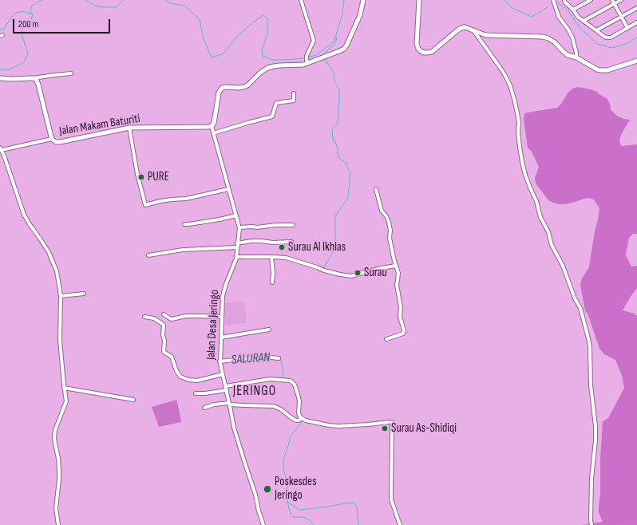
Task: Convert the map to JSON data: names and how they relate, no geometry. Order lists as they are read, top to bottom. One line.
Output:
{"streets":{"street":["Jalan Makam Baturiti","Jalan Desa Jeringo"]},"crossings":[["Jalan Makam Baturiti","Jalan Desa Jeringo"]],"districts":["JERINGO"],"water":["SALURAN"],"places":["PURE","Surau Al Ikhlas","Surau","Surau As-Shidiqi","Poskesdes Jeringo"],"scale_bar":"200 m"}
